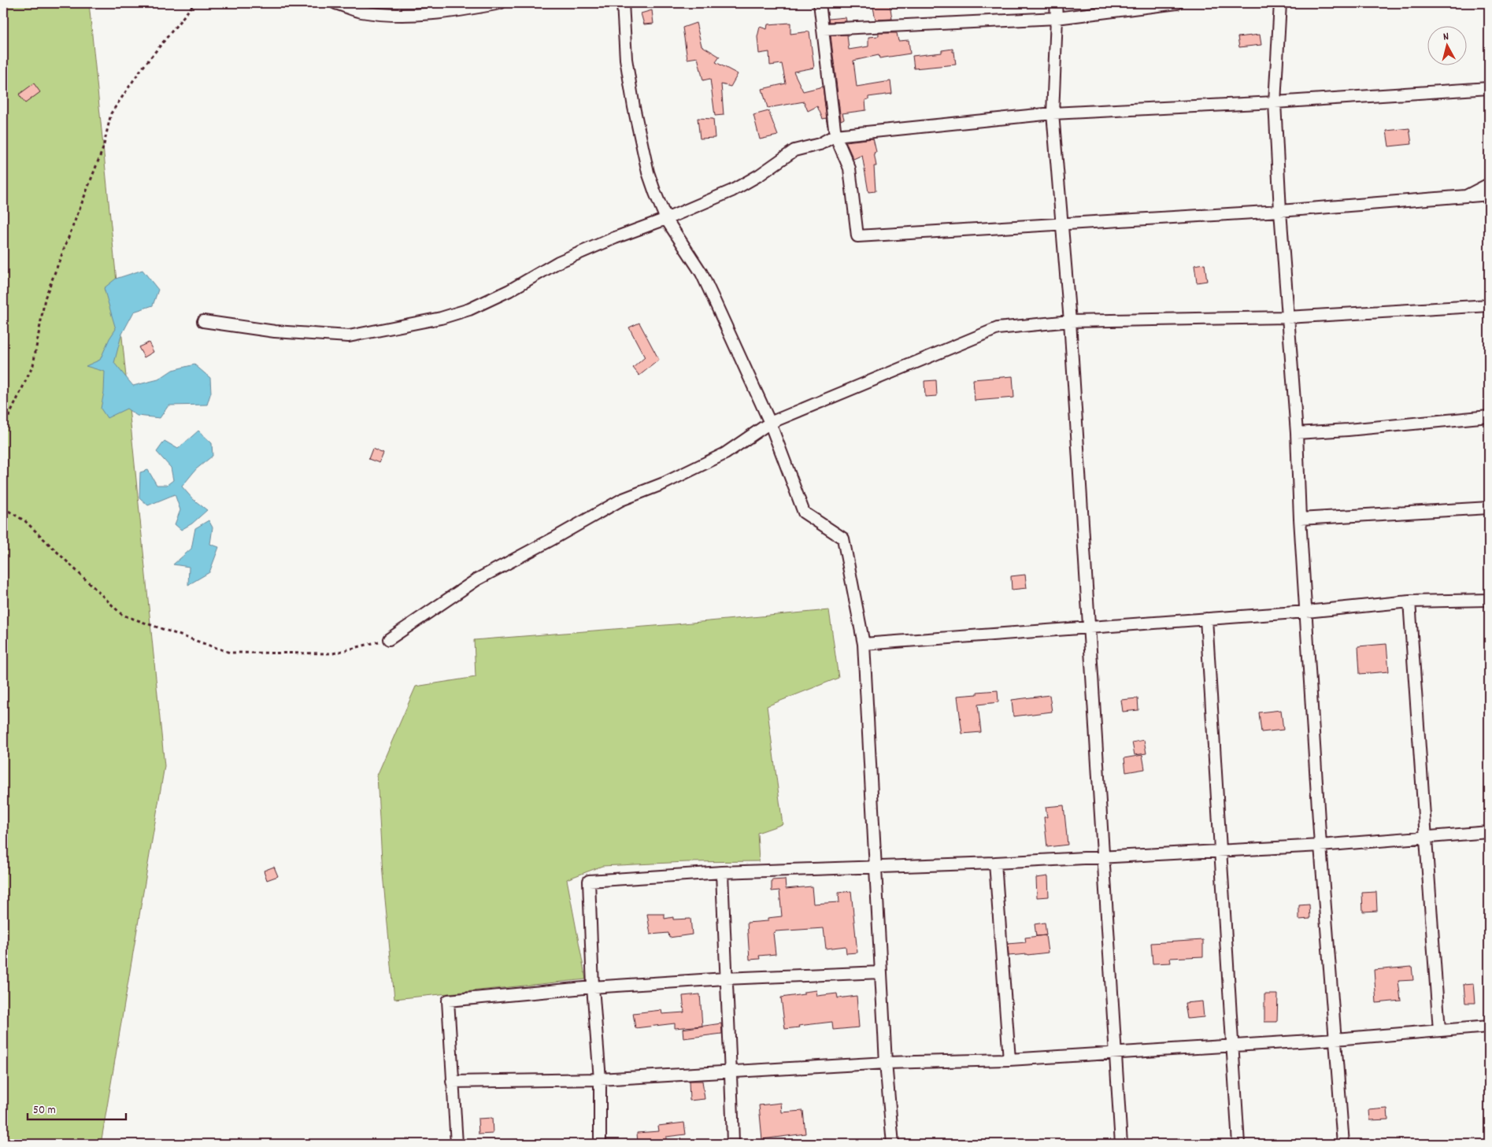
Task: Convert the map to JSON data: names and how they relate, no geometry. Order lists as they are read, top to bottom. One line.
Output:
{"scale_bar":"50 m","north":"top"}
